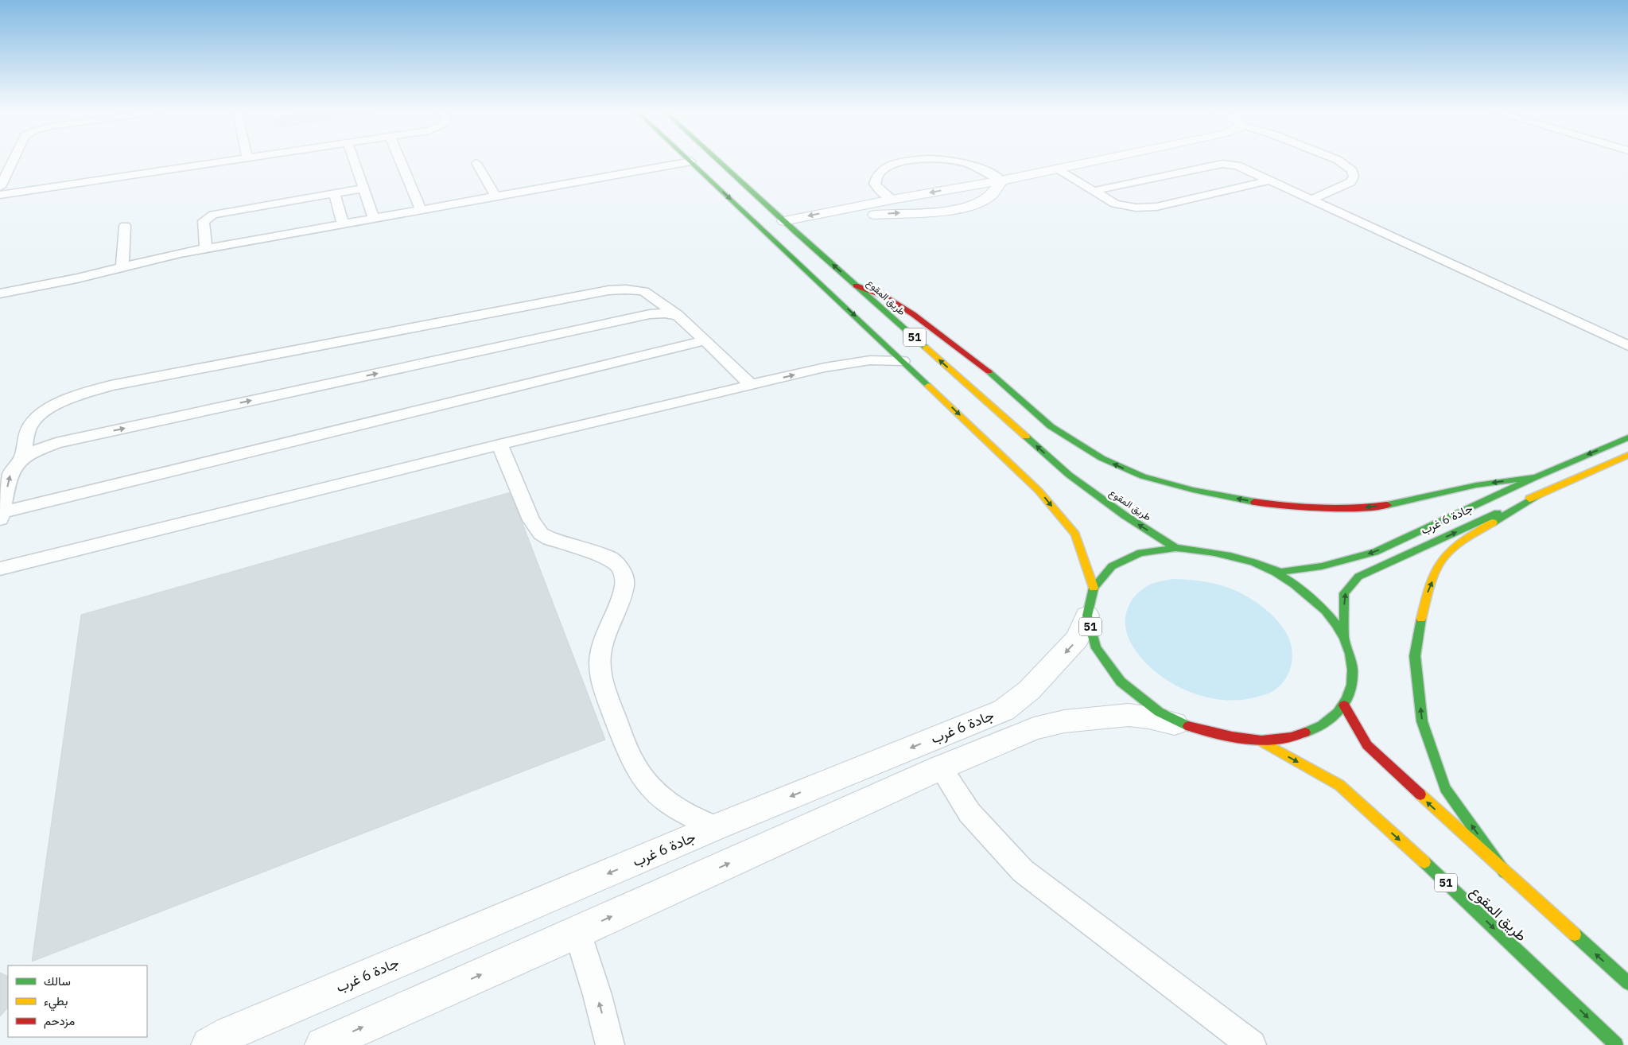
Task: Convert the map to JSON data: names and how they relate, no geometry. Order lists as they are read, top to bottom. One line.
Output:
{"streets":{"main road":["طريق المقوع","51","جادة 6 غرب"]},"crossings":[["طريق المقوع","51"],["51","جادة 6 غرب"]],"legend":["سالك","بطيء","مزدحم"]}
